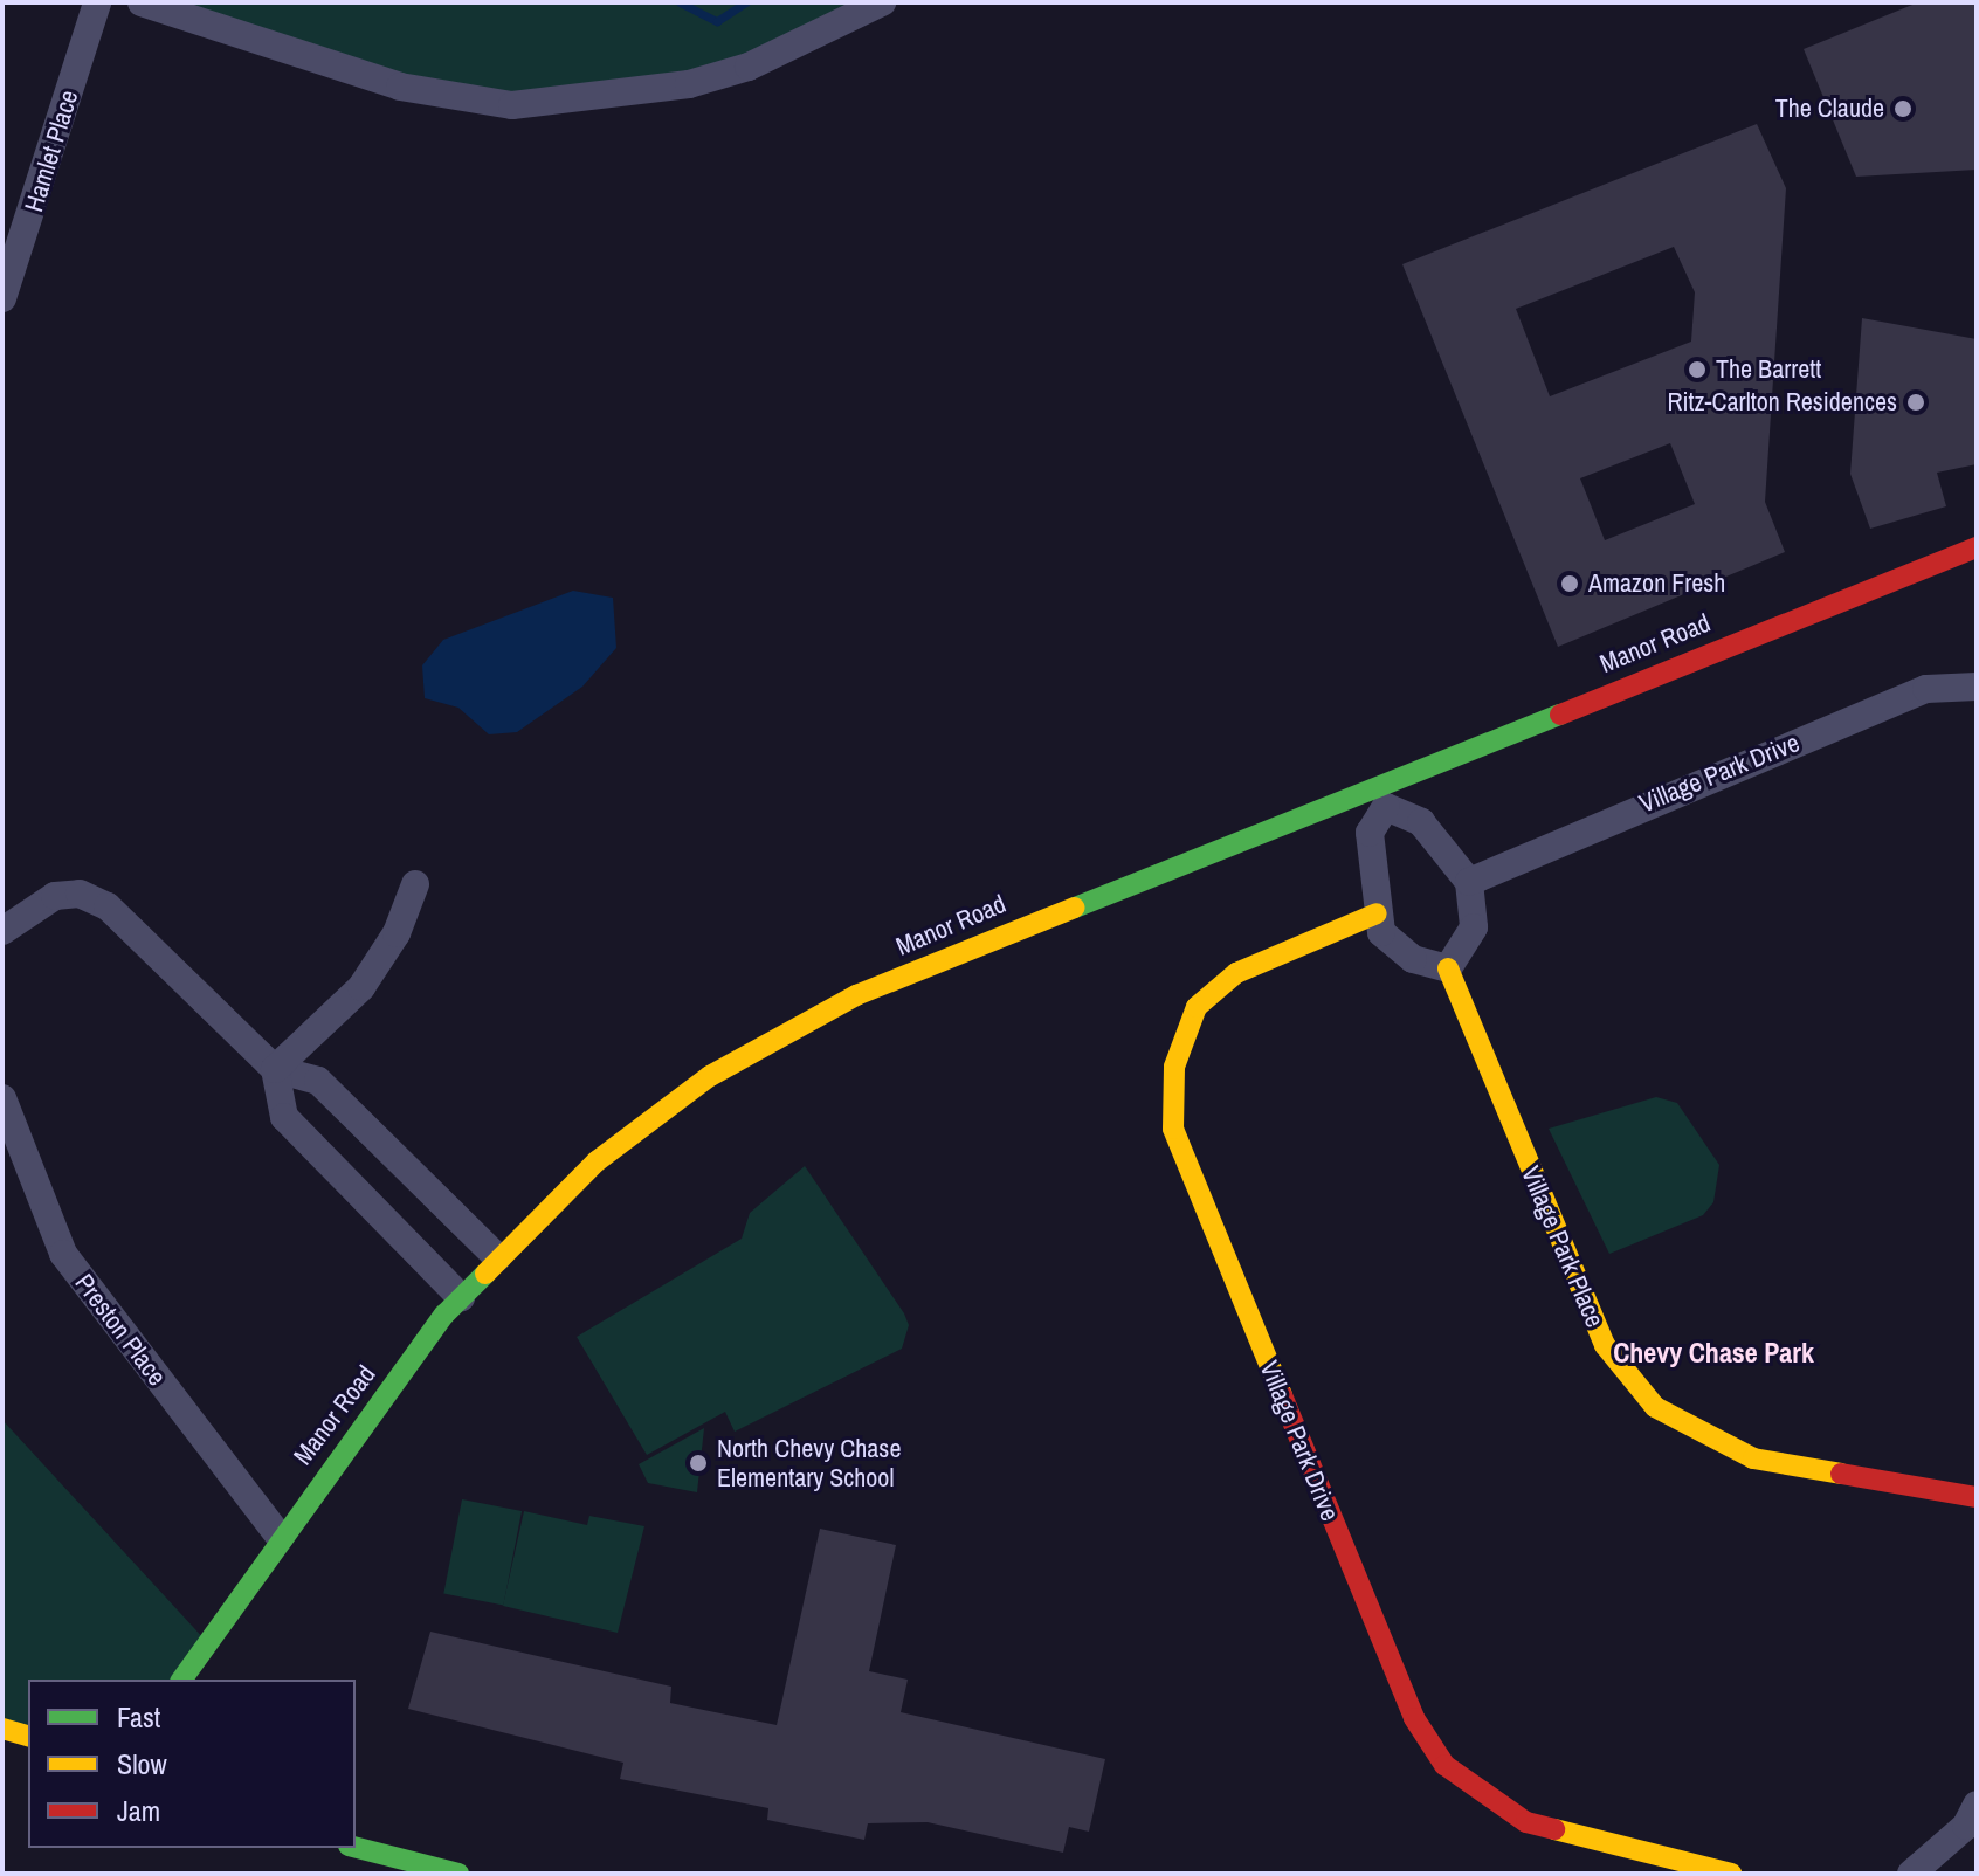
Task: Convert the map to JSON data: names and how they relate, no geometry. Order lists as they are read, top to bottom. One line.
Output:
{"streets":{"street":["Hamlet Place","Manor Road","Village Park Drive","Village Park Place","Preston Place"]},"crossings":[["Manor Road","Preston Place"]],"districts":["Chevy Chase Park"],"places":["The Claude","The Barrett","Ritz-Carlton Residences","Amazon Fresh","North Chevy Chase Elementary School"],"legend":["Fast","Slow","Jam"]}
